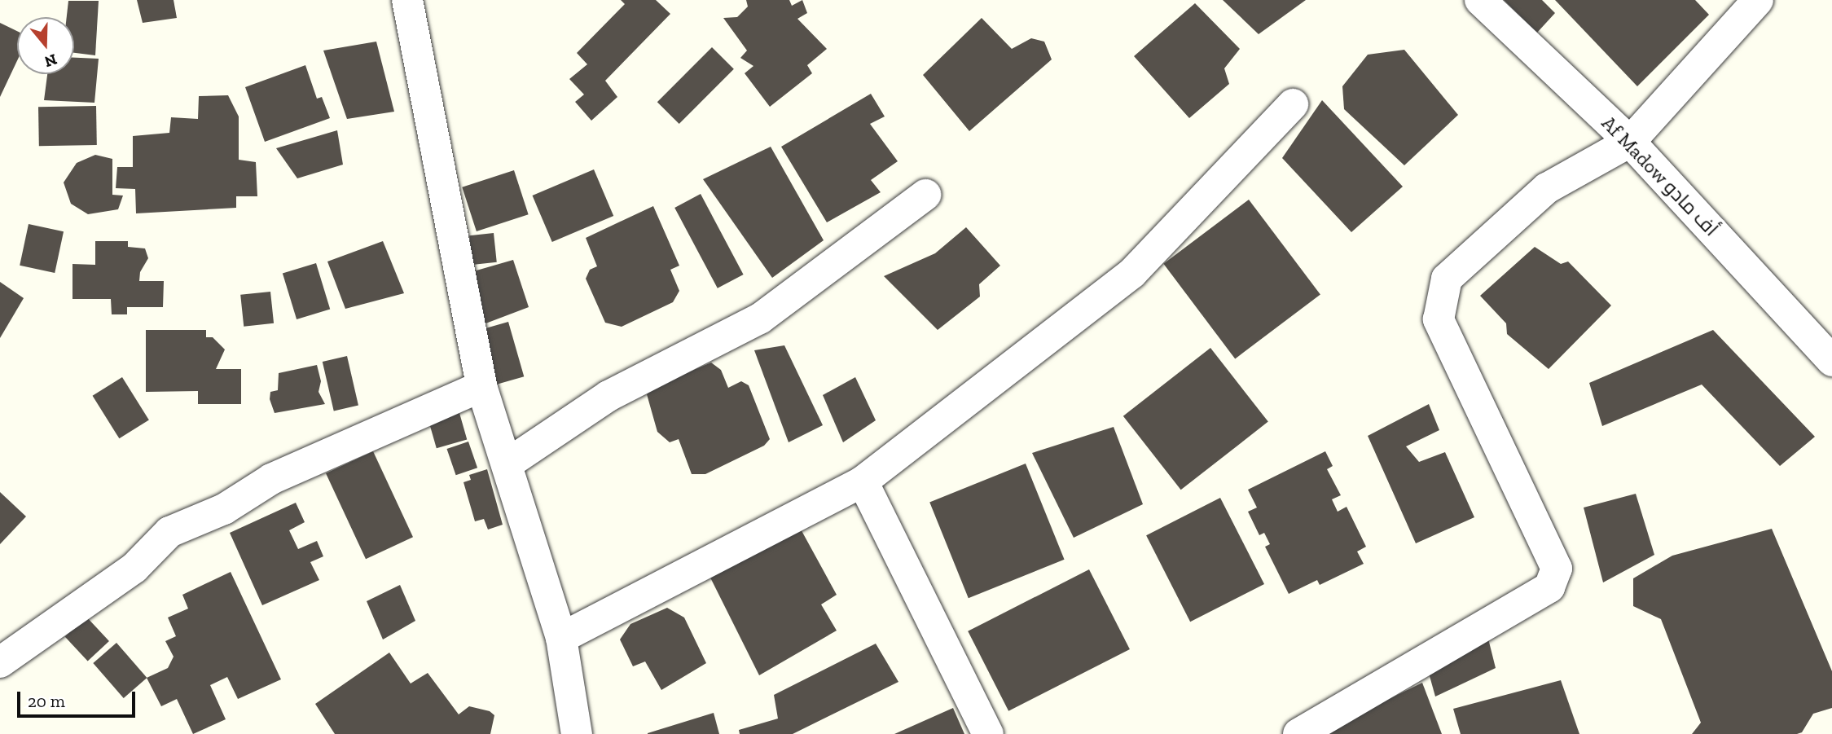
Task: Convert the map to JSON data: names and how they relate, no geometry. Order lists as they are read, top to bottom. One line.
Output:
{"streets":{"street":["Af Madow أف مادو"]},"scale_bar":"20 m","north":"bottom"}
